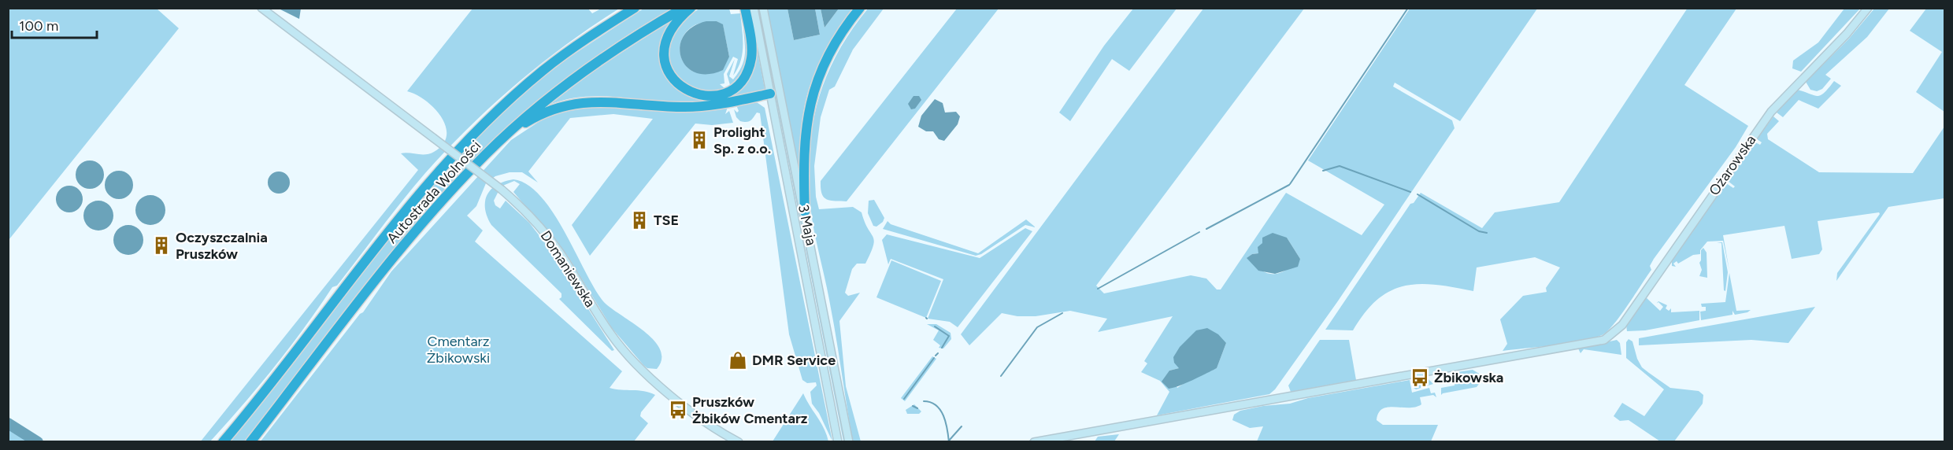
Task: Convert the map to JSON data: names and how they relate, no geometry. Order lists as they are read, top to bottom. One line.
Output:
{"streets":{"highway":["Autostrada Wolności"],"main road":["Ożarowska","3 Maja","Domaniewska"]},"parks":["Cmentarz Żbikowski"],"places":{"building":["Prolight Sp. z o.o.","TSE","Oczyszczalnia Pruszków"],"shop":["DMR Service"],"bus stop":["Żbikowska","Pruszków Żbików Cmentarz"]},"scale_bar":"100 m"}
